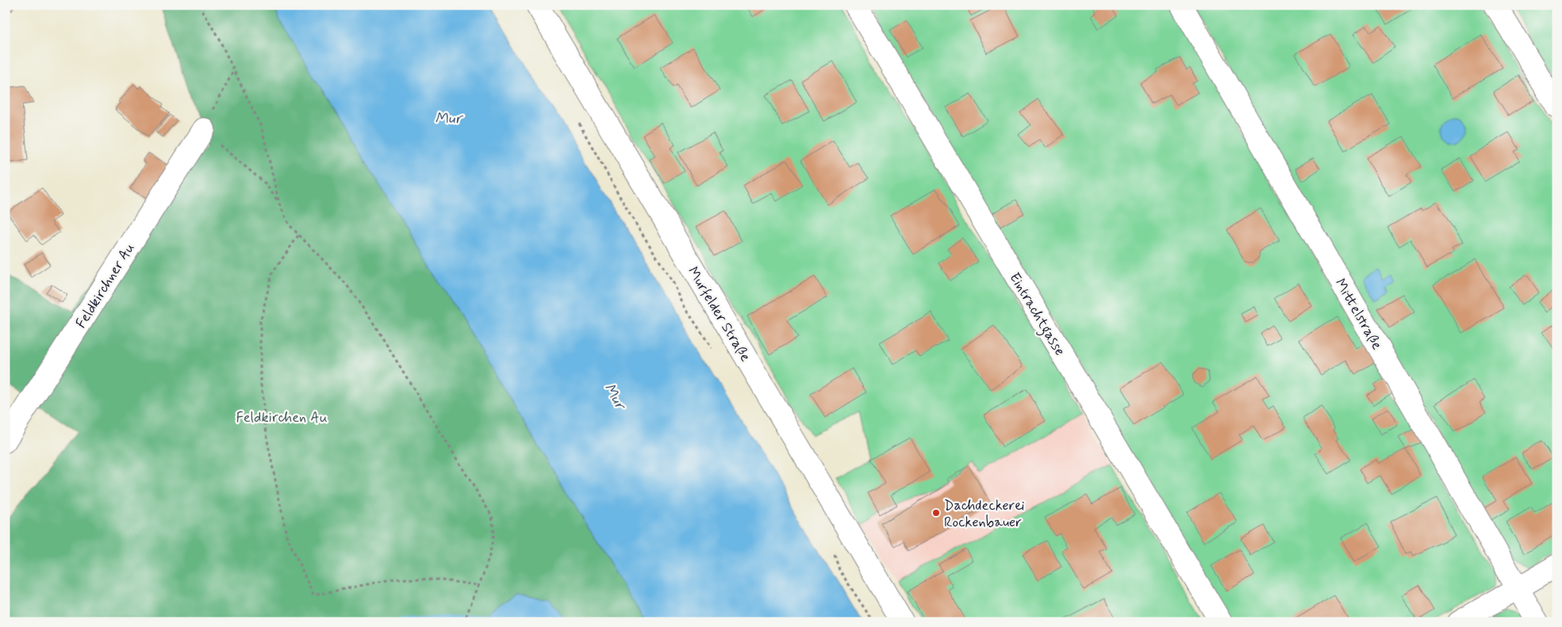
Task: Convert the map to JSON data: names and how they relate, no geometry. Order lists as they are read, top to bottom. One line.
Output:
{"streets":{"street":["Feldkirchner Au","Murfelder Straße","Eintrachtgasse","Mittelstraße"]},"water":["Mur"],"parks":["Feldkirchen Au"],"places":["Dachdeckerei Rockenbauer"]}
